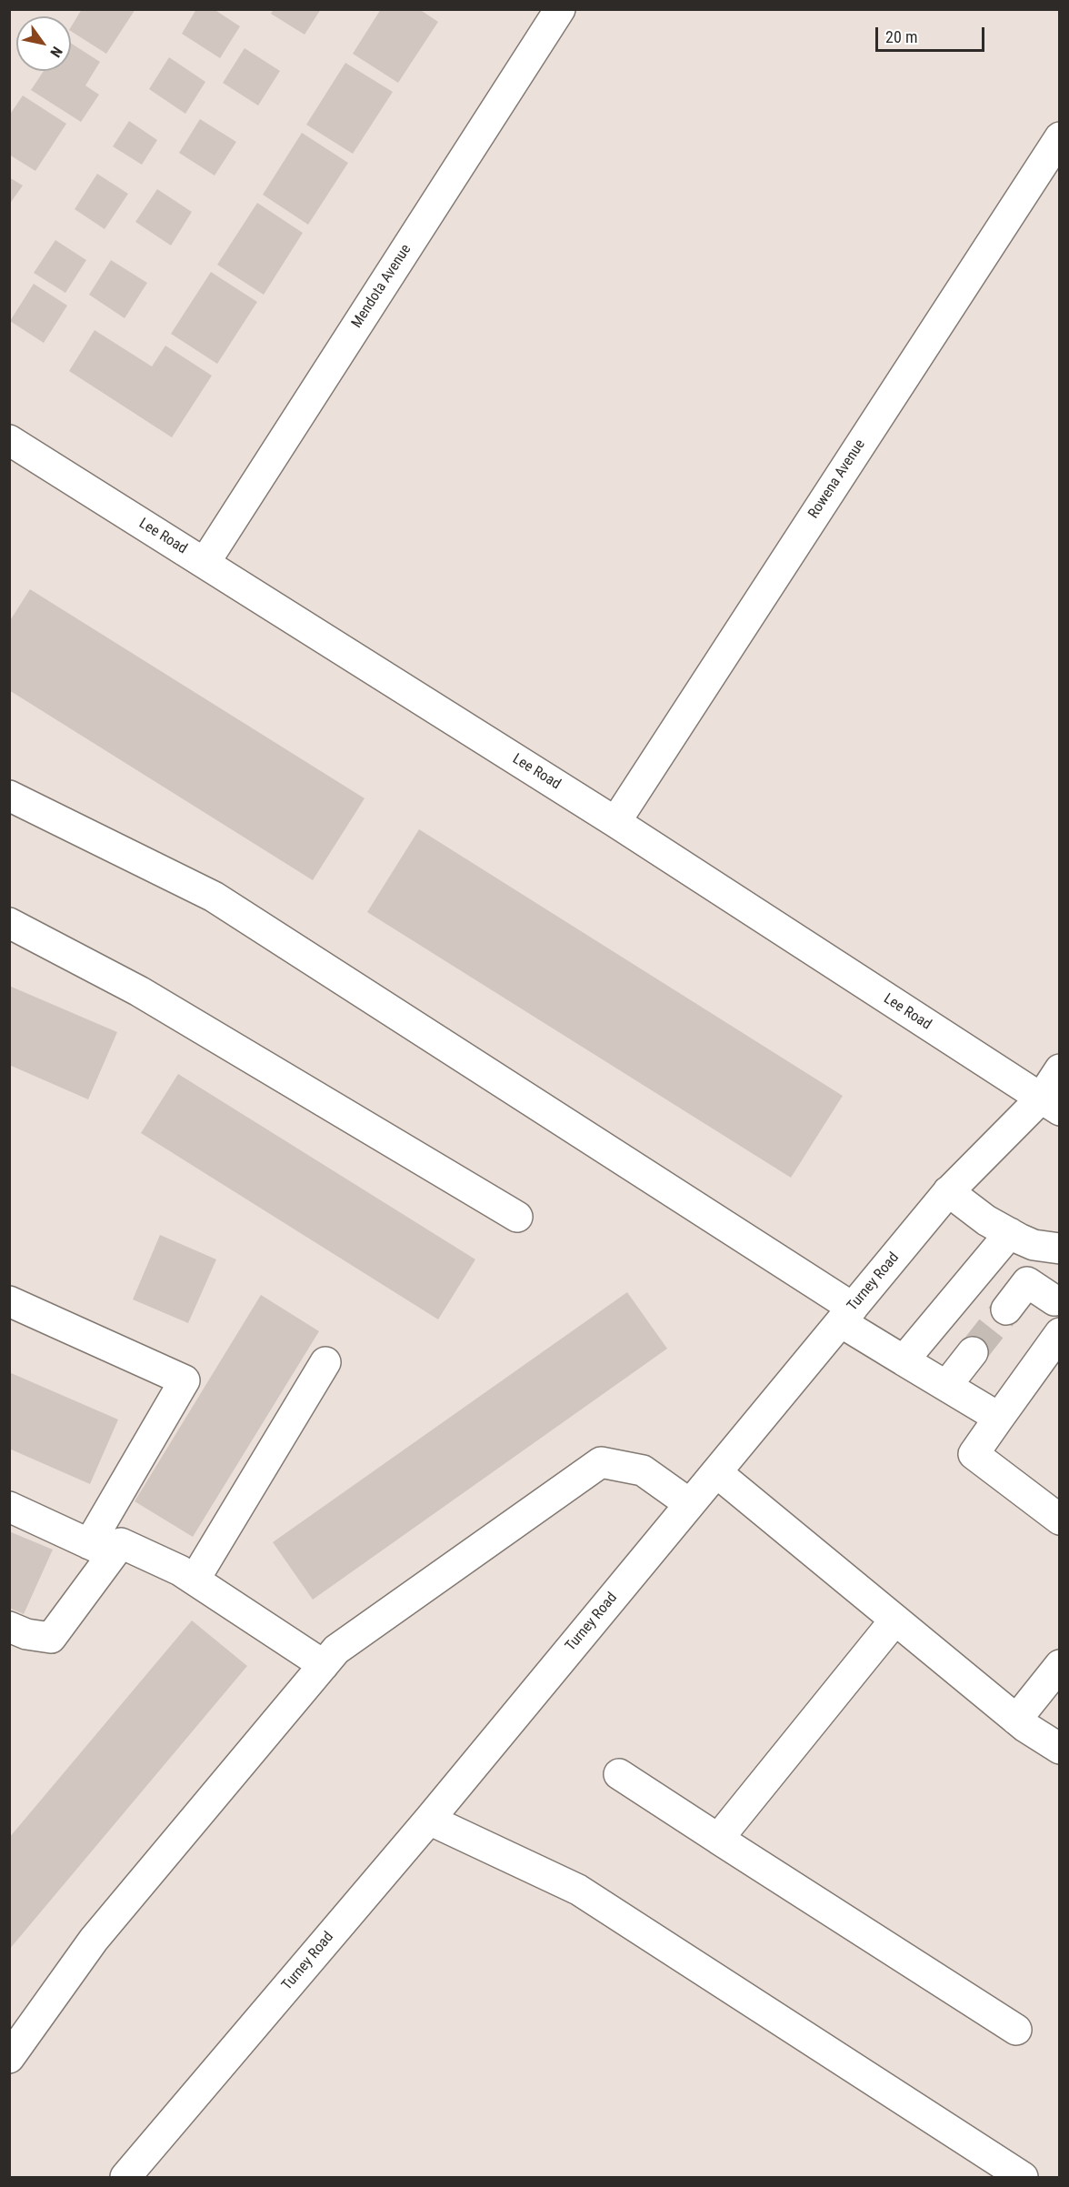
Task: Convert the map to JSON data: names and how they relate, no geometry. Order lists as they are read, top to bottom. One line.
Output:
{"streets":{"street":["Mendota Avenue","Rowena Avenue","Lee Road","Turney Road"]},"crossings":[["Mendota Avenue","Lee Road"],["Rowena Avenue","Lee Road"],["Lee Road","Turney Road"]],"scale_bar":"20 m","north":"bottom right"}
